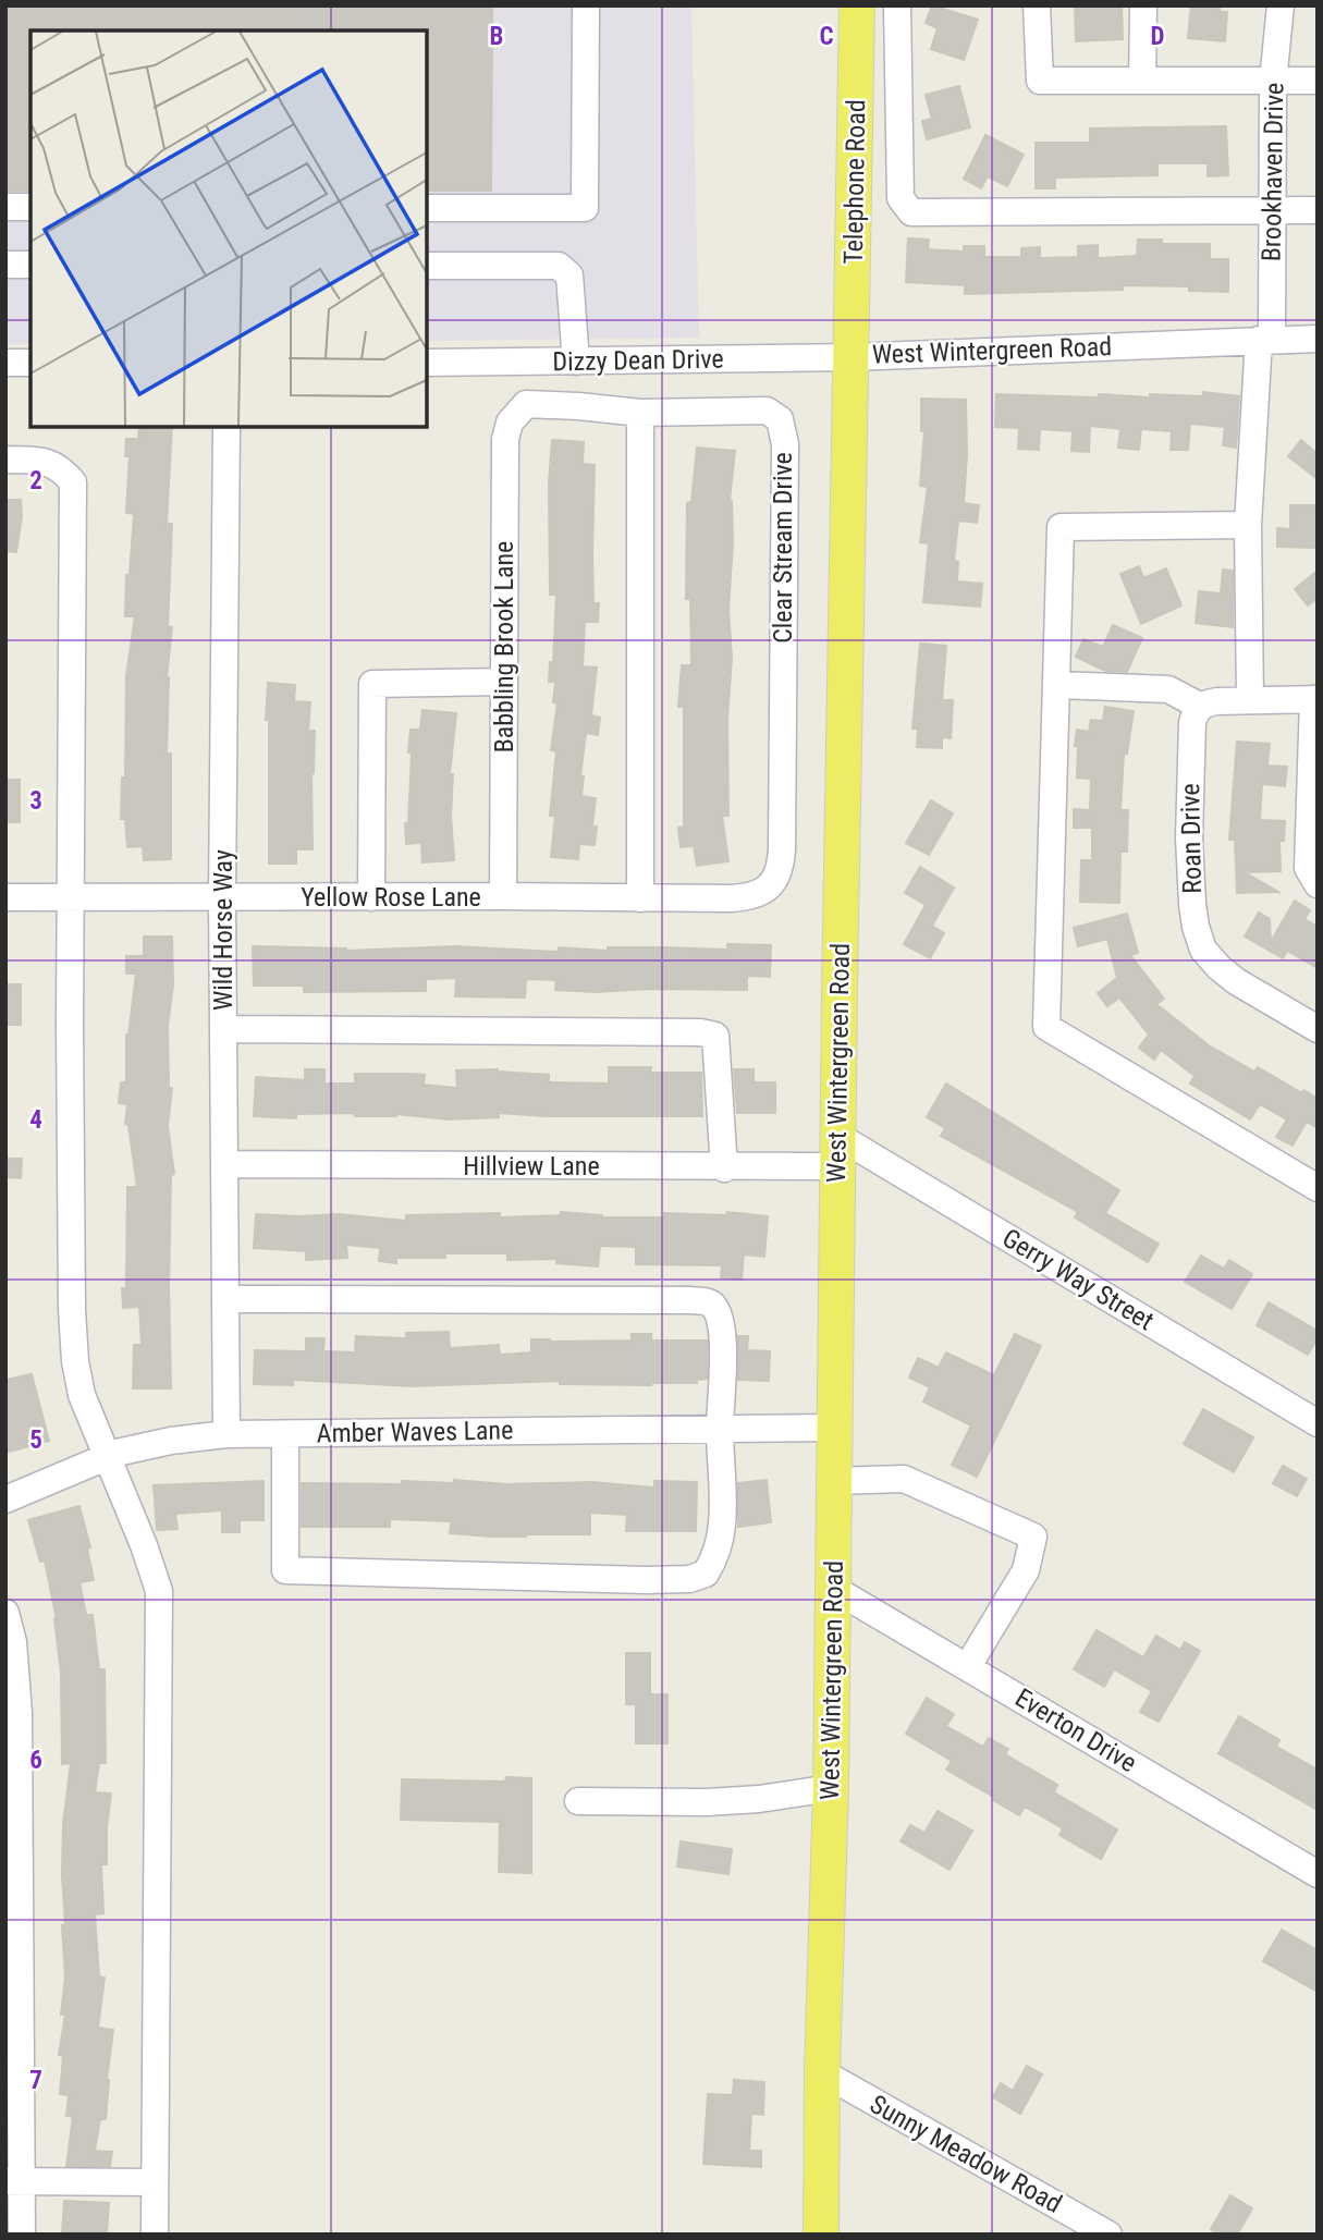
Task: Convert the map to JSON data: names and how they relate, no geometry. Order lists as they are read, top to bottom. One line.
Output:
{"streets":{"main road":["Telephone Road","West Wintergreen Road"],"street":["Brookhaven Drive","Dizzy Dean Drive","Clear Stream Drive","Babbling Brook Lane","Roan Drive","Yellow Rose Lane","Wild Horse Way","Hillview Lane","Gerry Way Street","Amber Waves Lane","Everton Drive","Sunny Meadow Road"]},"crossings":[["Brookhaven Drive","West Wintergreen Road"],["Telephone Road","West Wintergreen Road"],["Telephone Road","Dizzy Dean Drive"],["West Wintergreen Road","Dizzy Dean Drive"],["West Wintergreen Road","Hillview Lane"],["West Wintergreen Road","Gerry Way Street"],["West Wintergreen Road","Amber Waves Lane"],["West Wintergreen Road","Everton Drive"],["West Wintergreen Road","Sunny Meadow Road"],["Clear Stream Drive","Babbling Brook Lane"],["Clear Stream Drive","Yellow Rose Lane"],["Babbling Brook Lane","Yellow Rose Lane"],["Yellow Rose Lane","Wild Horse Way"],["Wild Horse Way","Hillview Lane"],["Wild Horse Way","Amber Waves Lane"],["Hillview Lane","Gerry Way Street"]],"grid":{"columns":["B","C","D"],"rows":["2","3","4","5","6","7"]}}
